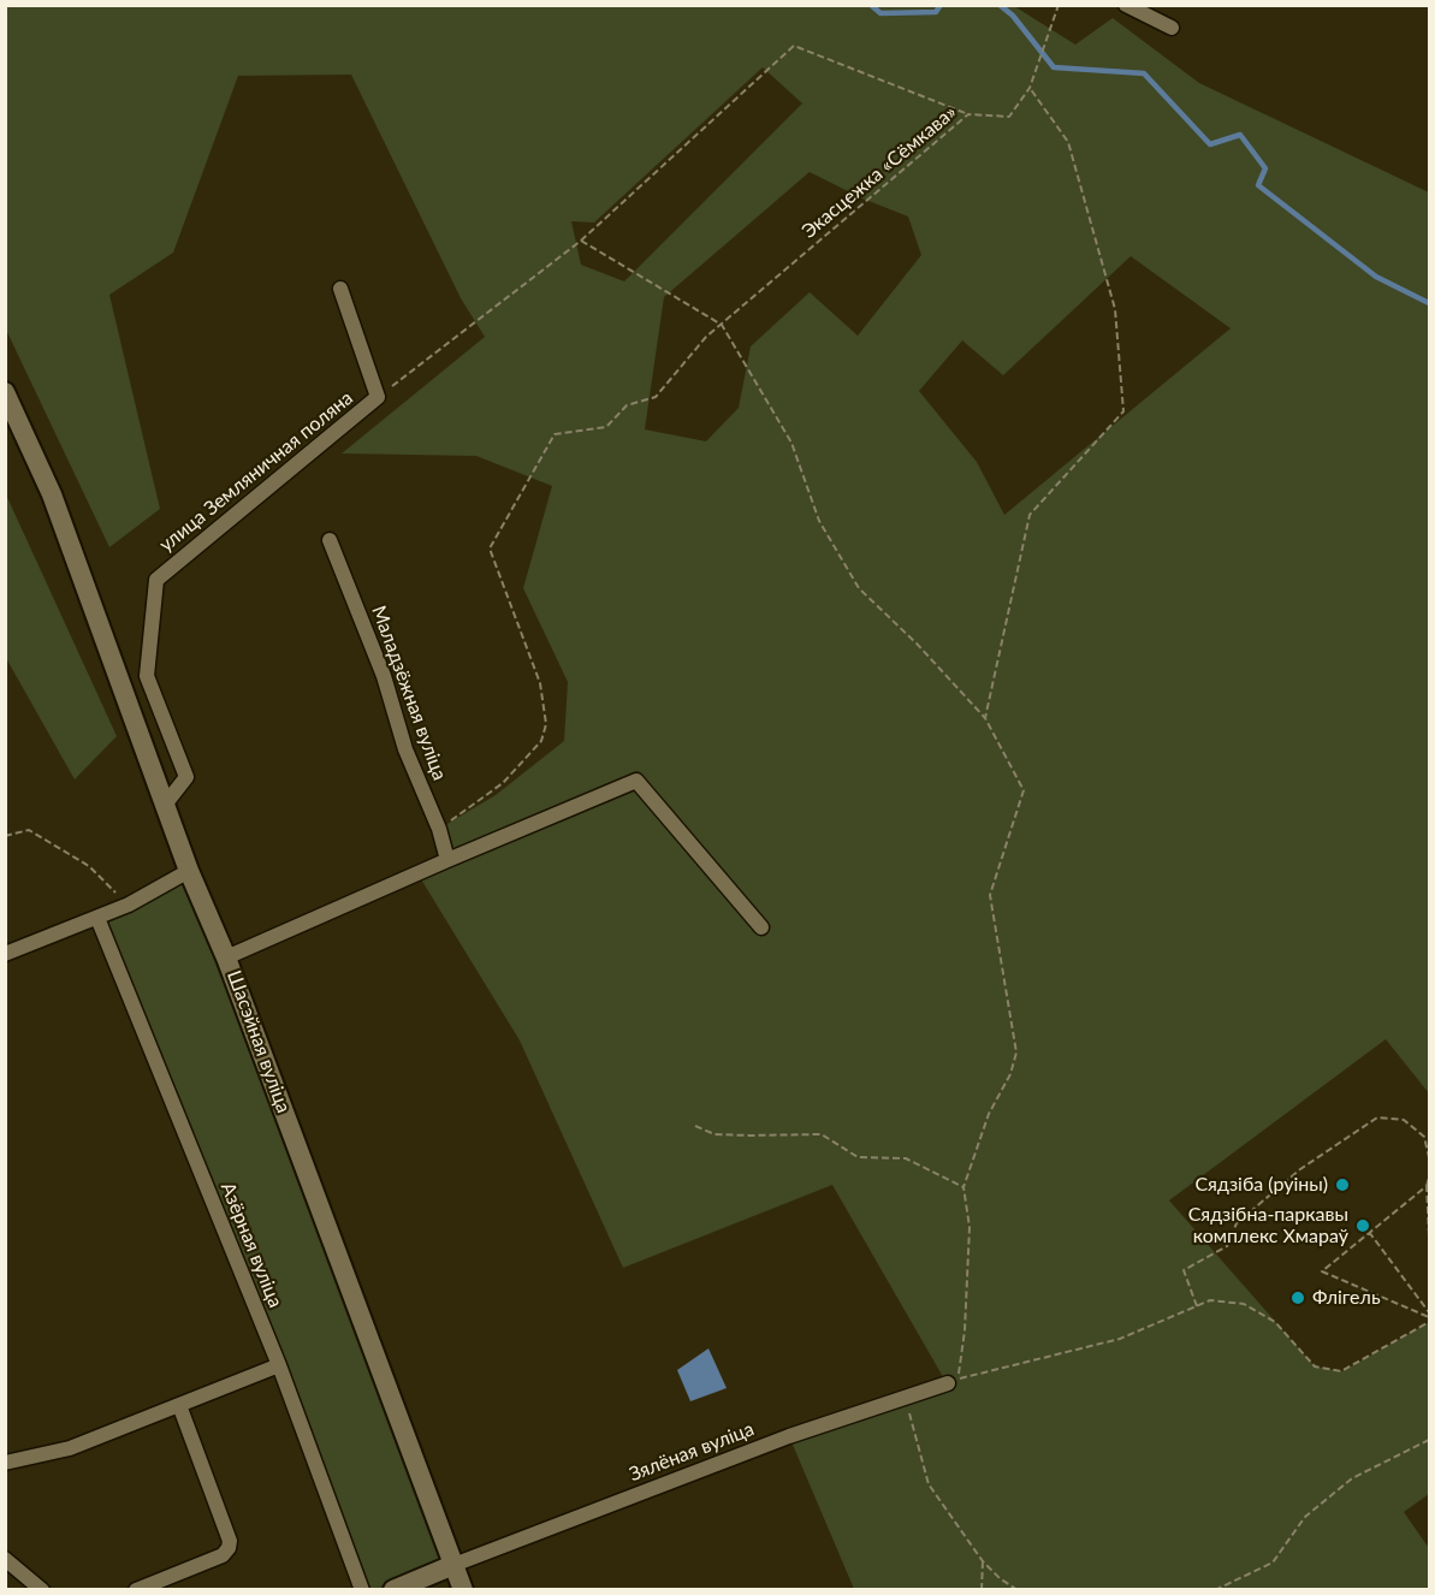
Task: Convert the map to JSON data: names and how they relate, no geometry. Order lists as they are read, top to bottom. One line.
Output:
{"streets":{"main road":["Шасэйная вуліца"],"street":["улица Земляничная поляна","Маладзёжная вуліца","Азёрная вуліца","Зялёная вуліца"],"path":["Экасцежка «Сёмкава»"]},"crossings":[["Экасцежка «Сёмкава»","Маладзёжная вуліца"],["улица Земляничная поляна","Шасэйная вуліца"],["Шасэйная вуліца","Зялёная вуліца"]],"places":["Сядзіба (руіны)","Сядзібна-паркавы комплекс Хмараў","Флігель"]}
